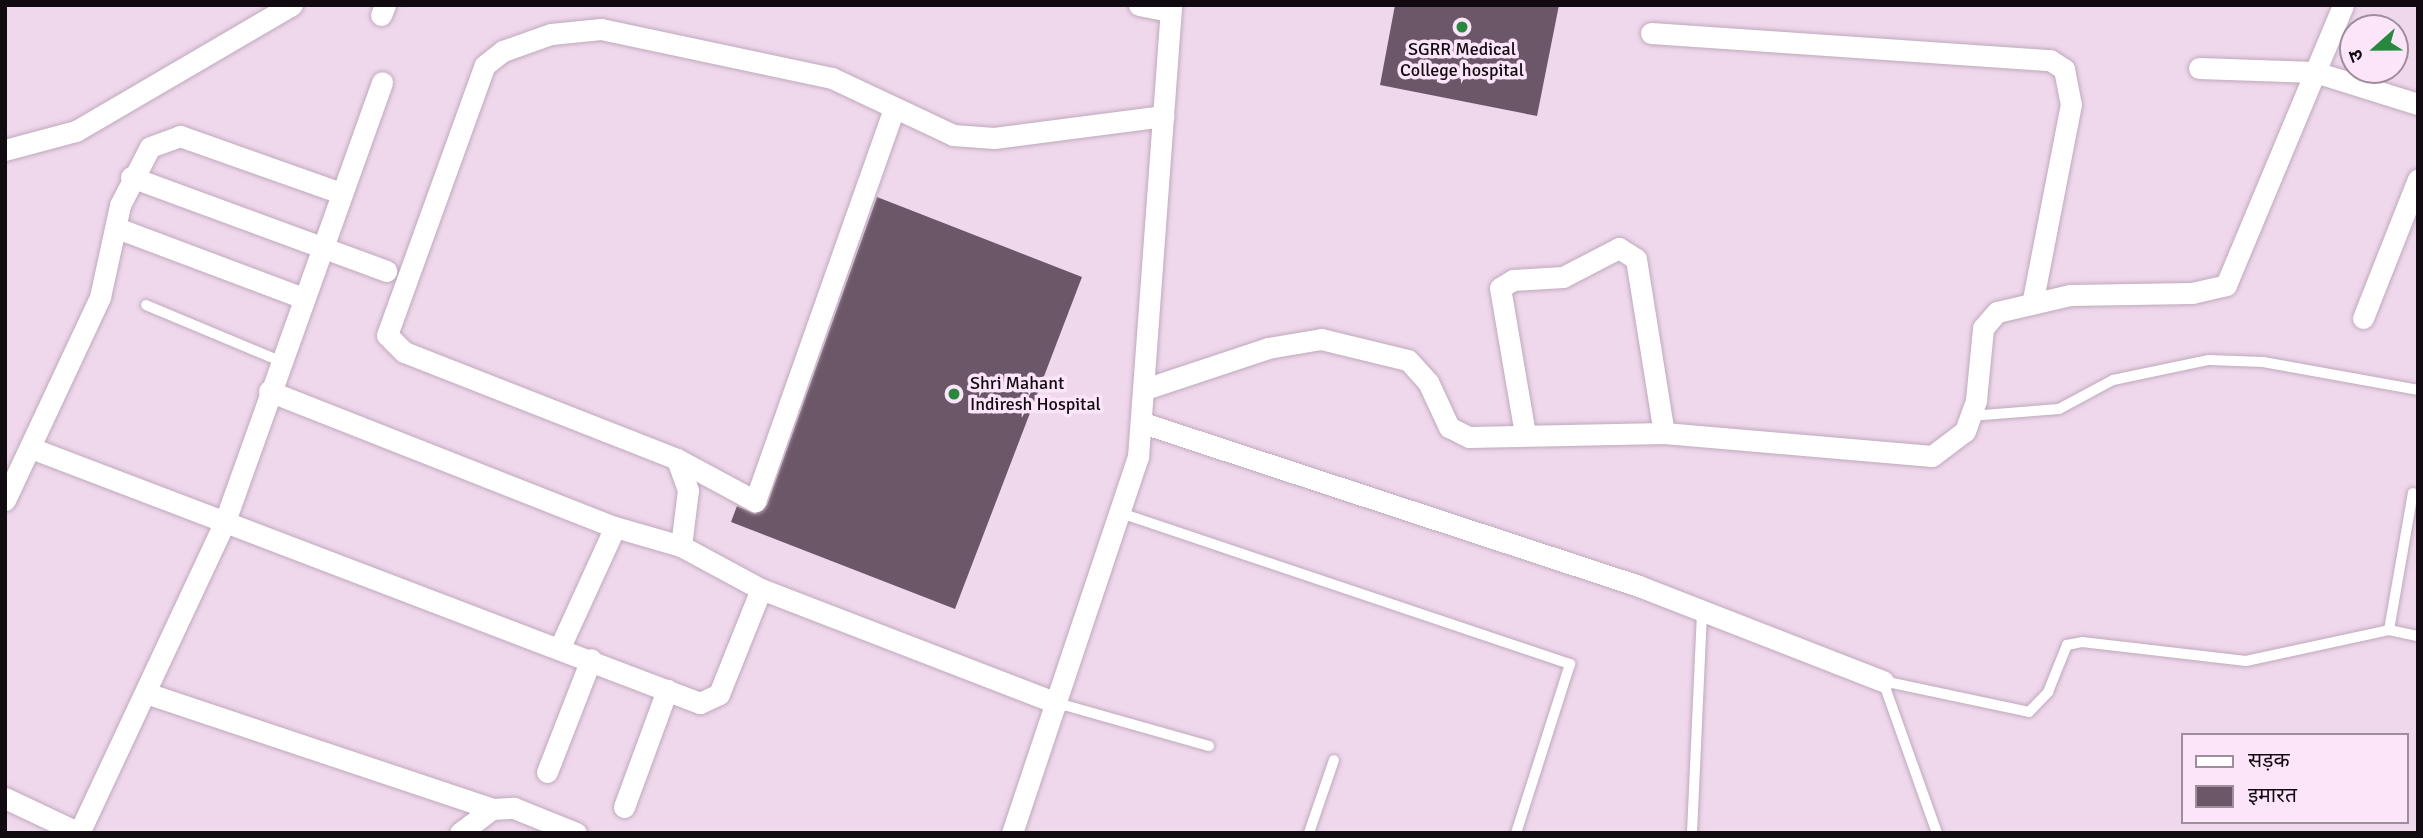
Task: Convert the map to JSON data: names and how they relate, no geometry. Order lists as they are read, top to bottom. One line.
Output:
{"places":["SGRR Medical College hospital","Shri Mahant Indiresh Hospital"],"legend":["सड़क","इमारत"],"north":"left"}
